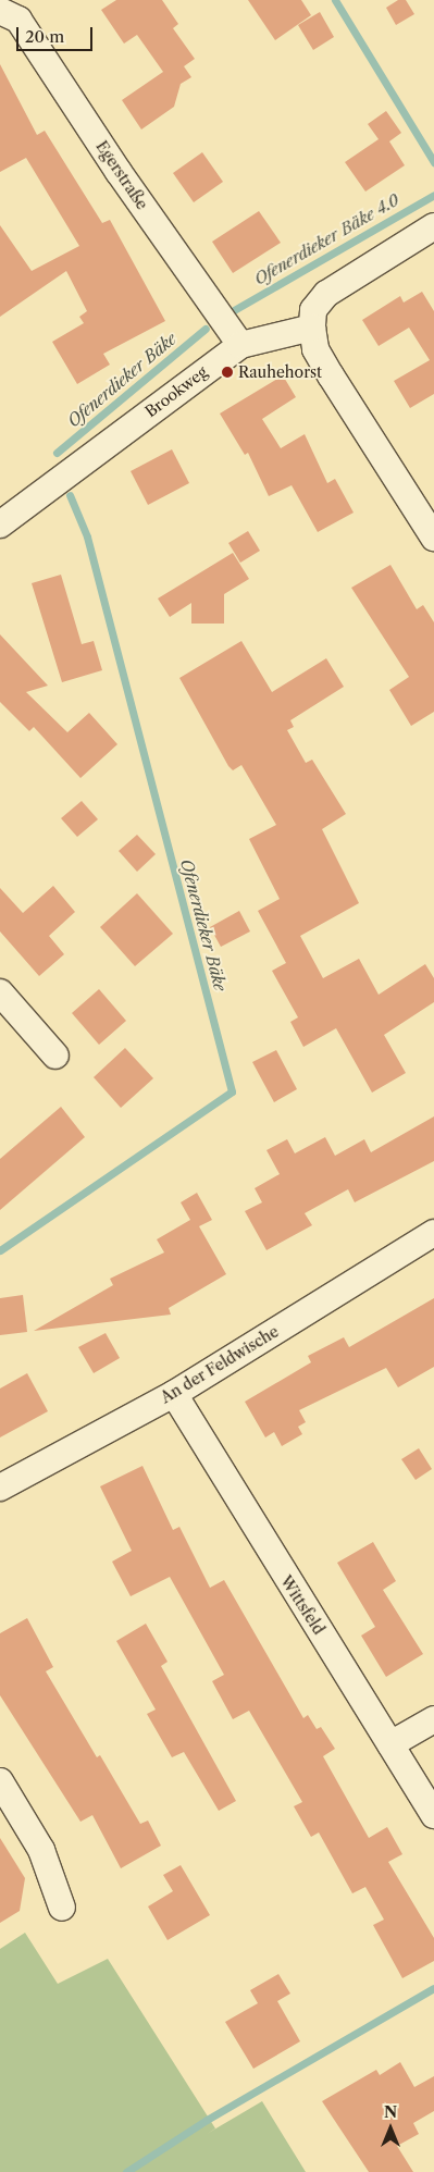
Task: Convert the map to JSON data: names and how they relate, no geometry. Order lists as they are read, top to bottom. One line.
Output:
{"streets":{"street":["Egerstraße","Brookweg","An der Feldwische","Wittsfeld"]},"crossings":[["Egerstraße","Brookweg"],["An der Feldwische","Wittsfeld"]],"water":["Ofenerdieker Bäke 4.0","Ofenerdieker Bäke"],"places":["Rauhehorst"],"scale_bar":"20 m","north":"top"}
